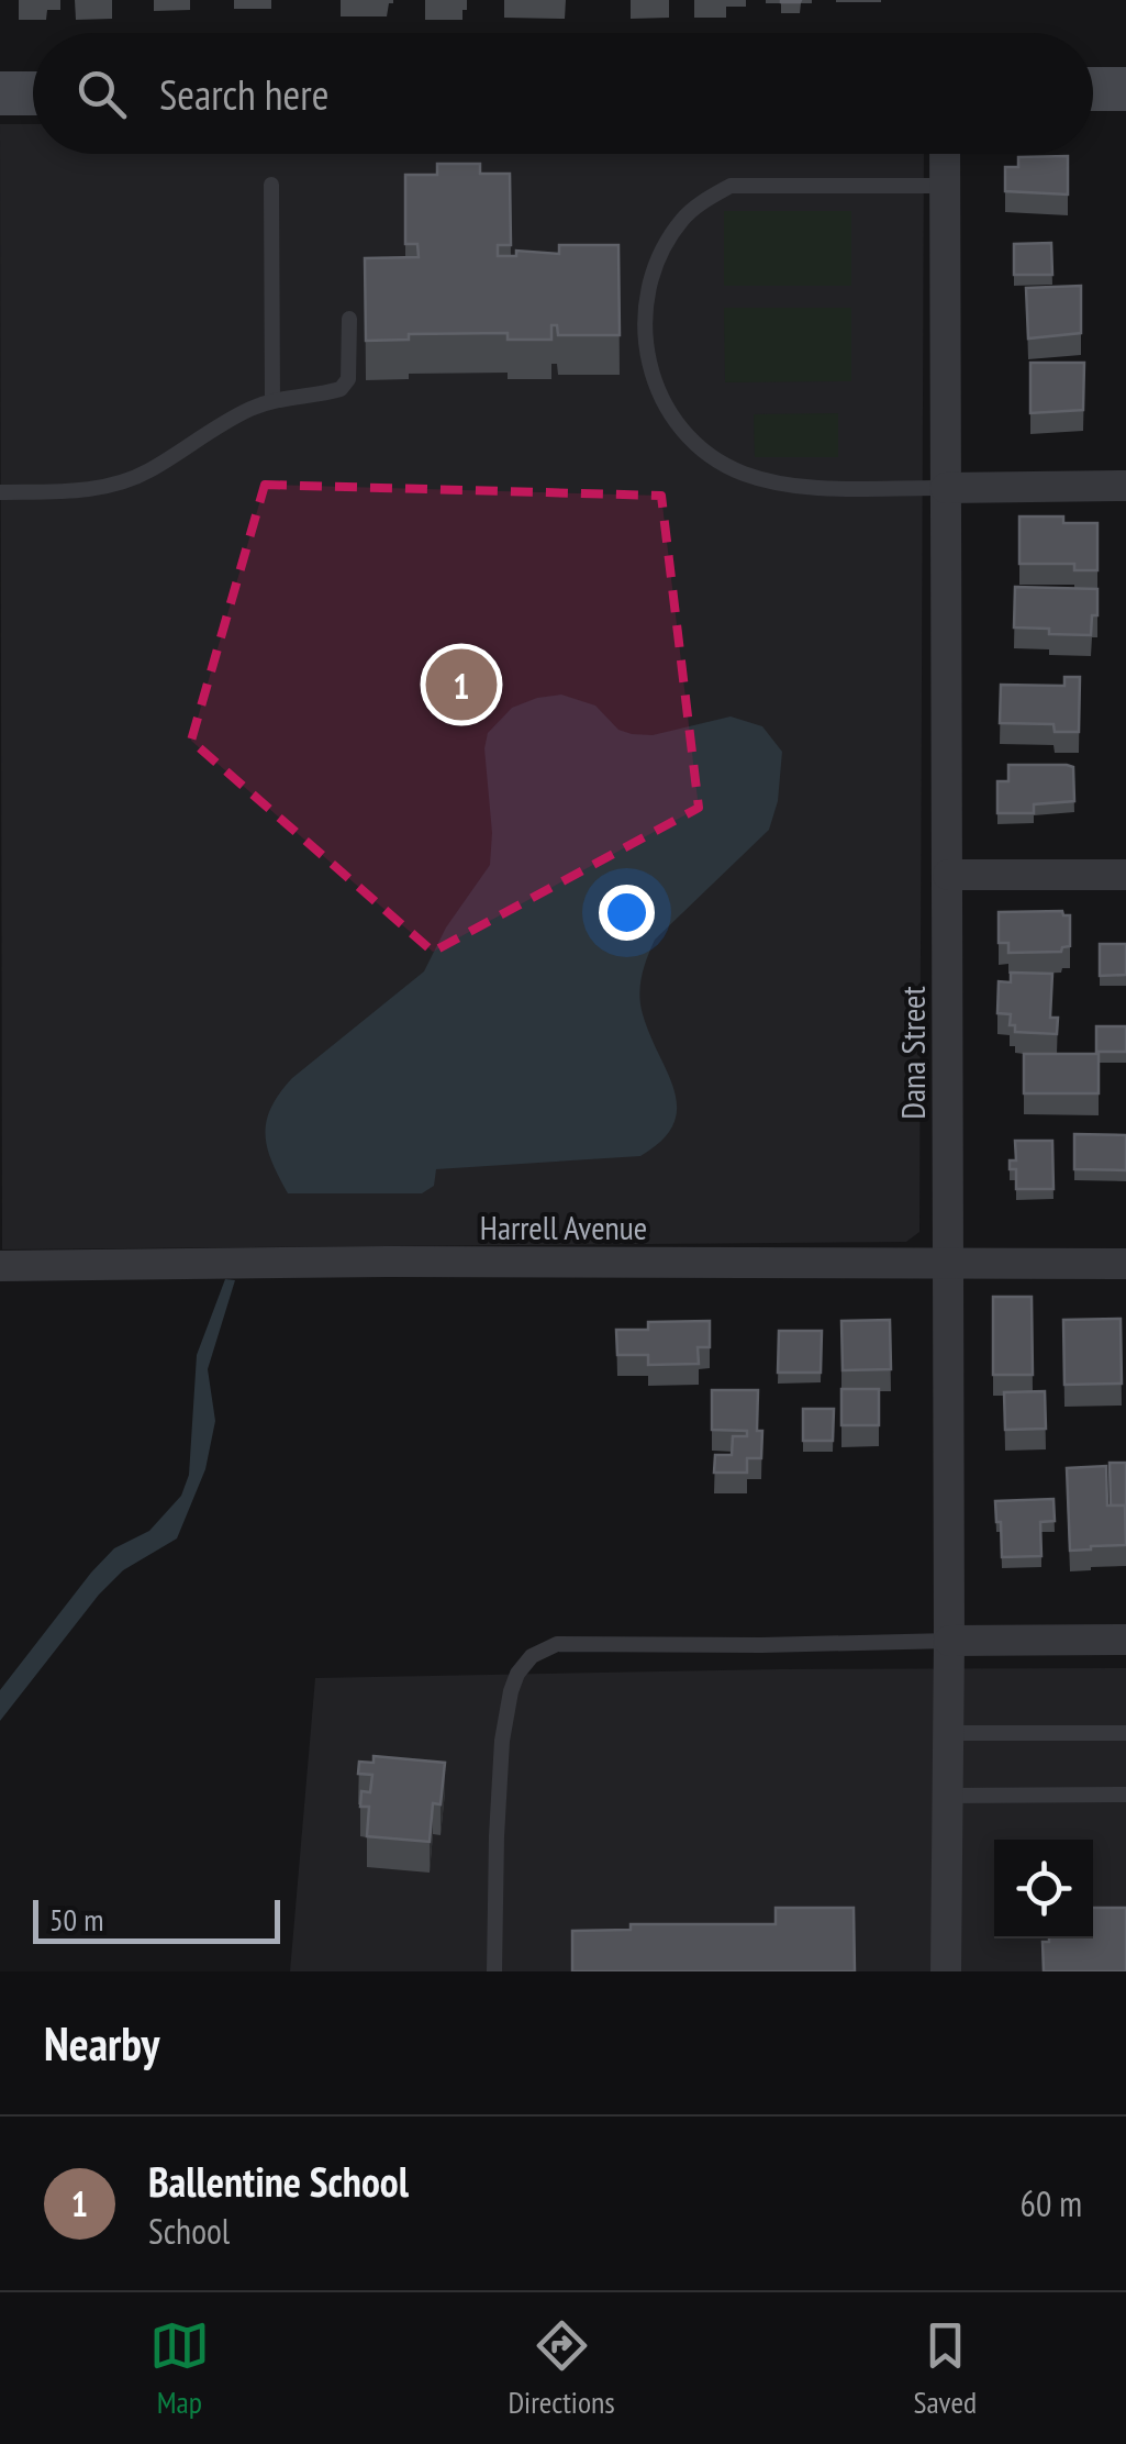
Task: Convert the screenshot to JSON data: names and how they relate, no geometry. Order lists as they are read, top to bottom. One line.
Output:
{"streets":{"street":["Dana Street","Harrell Avenue"]},"crossings":[["Dana Street","Harrell Avenue"]],"scale_bar":"50 m","page":{"search":"Search here","pins":"1","scale":"50 m","heading":"Nearby","list":[{"mark":"1","name":"Ballentine School","note":"School","value":"60 m"}],"nav":["Map","Directions","Saved"]}}
